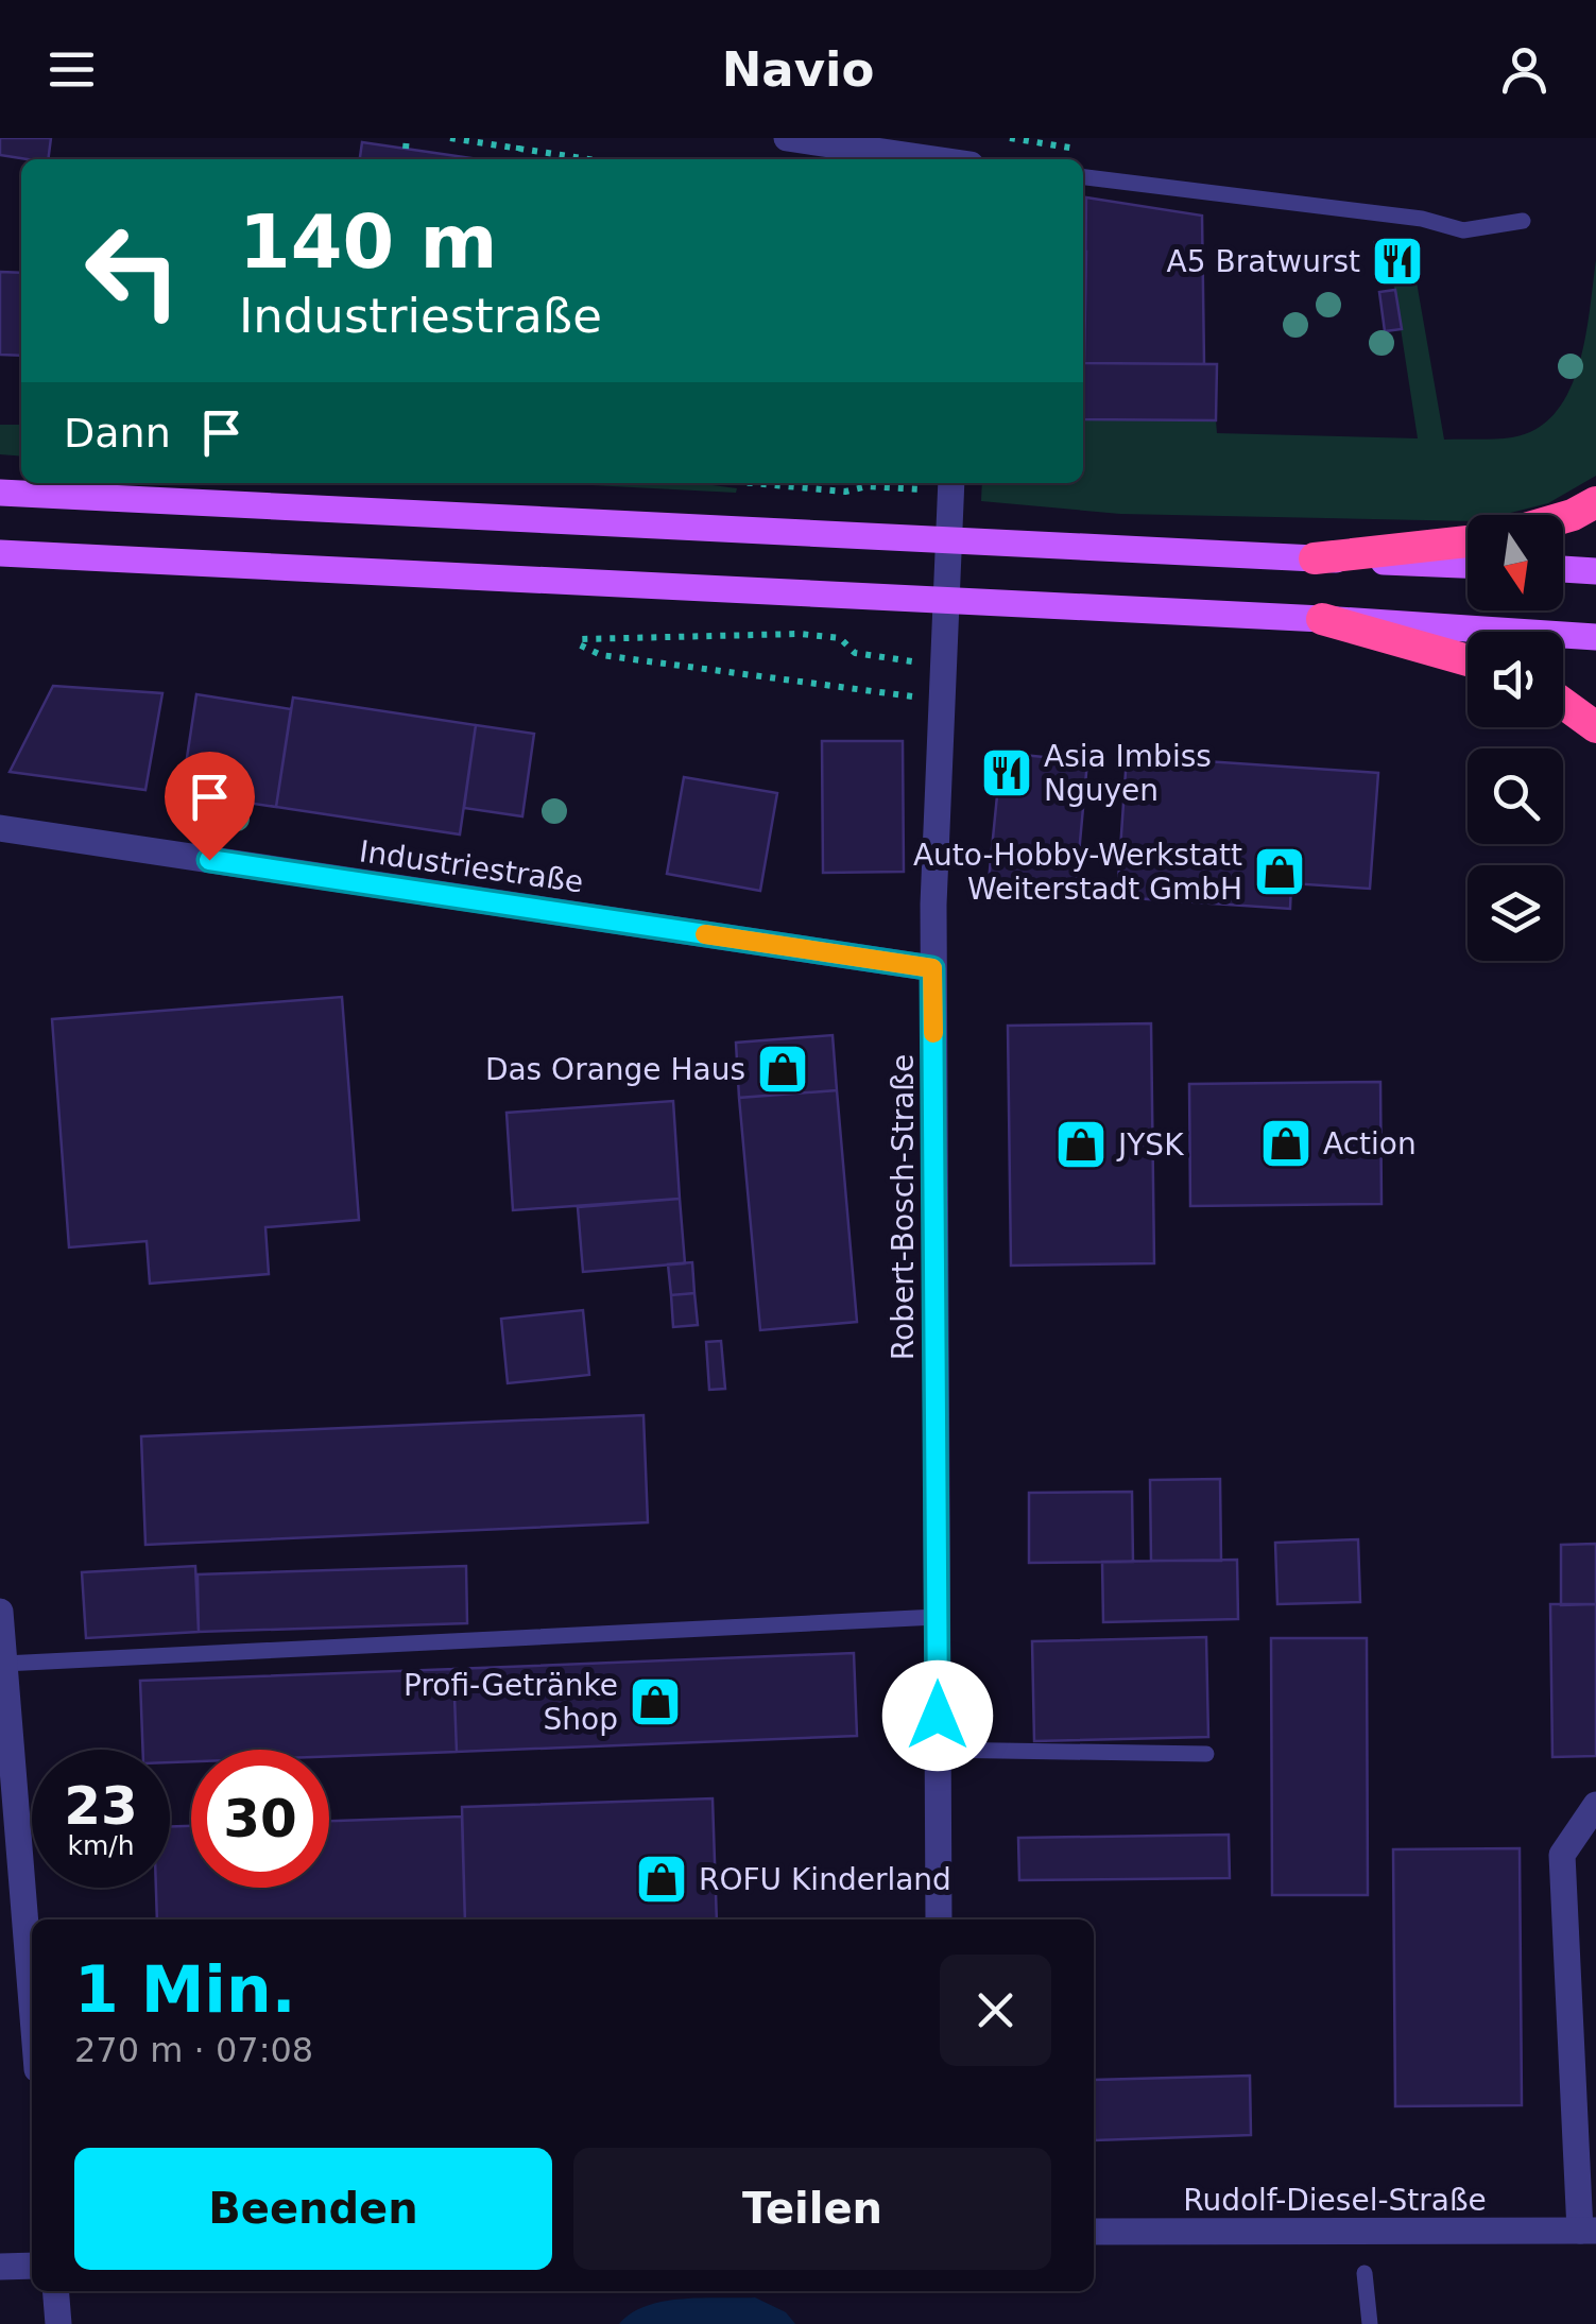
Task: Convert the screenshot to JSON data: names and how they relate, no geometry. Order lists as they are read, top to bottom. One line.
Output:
{"streets":{"street":["Industriestraße","Robert-Bosch-Straße","Rudolf-Diesel-Straße"]},"crossings":[["Industriestraße","Robert-Bosch-Straße"]],"places":{"restaurant":["A5 Bratwurst","Asia Imbiss Nguyen"],"shop":["Auto-Hobby-Werkstatt Weiterstadt GmbH","Das Orange Haus","Action","JYSK","Profi-Getränke Shop","ROFU Kinderland"]},"north":"bottom","page":{"header":"Navio","turn":["140 m","Industriestraße"],"then":"Dann","speed":"23 km/h","limit":"30","heading":["1 Min.","270 m · 07:08"],"buttons":["Beenden","Teilen"]}}
